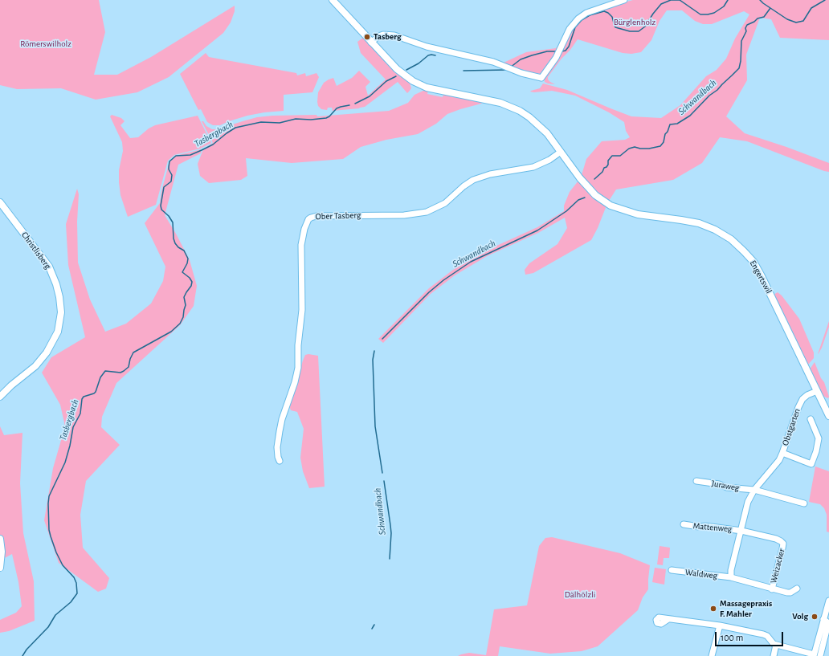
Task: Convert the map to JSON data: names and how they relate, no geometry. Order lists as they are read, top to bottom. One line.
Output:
{"streets":{"main road":["Christlisberg","Engertswil"],"street":["Ober Tasberg","Obstgarten","Juraweg","Mattenweg","Weizacker","Waldweg"]},"crossings":[["Ober Tasberg","Engertswil"],["Engertswil","Obstgarten"],["Obstgarten","Juraweg"],["Obstgarten","Mattenweg"],["Obstgarten","Weizacker"],["Mattenweg","Weizacker"],["Weizacker","Waldweg"]],"water":["Schwandbach","Tasbergbach"],"parks":["Bürglenholz","Römerswilholz","Dälhölzli"],"places":["Tasberg","Massagepraxis F. Mahler","Volg"],"scale_bar":"100 m"}
